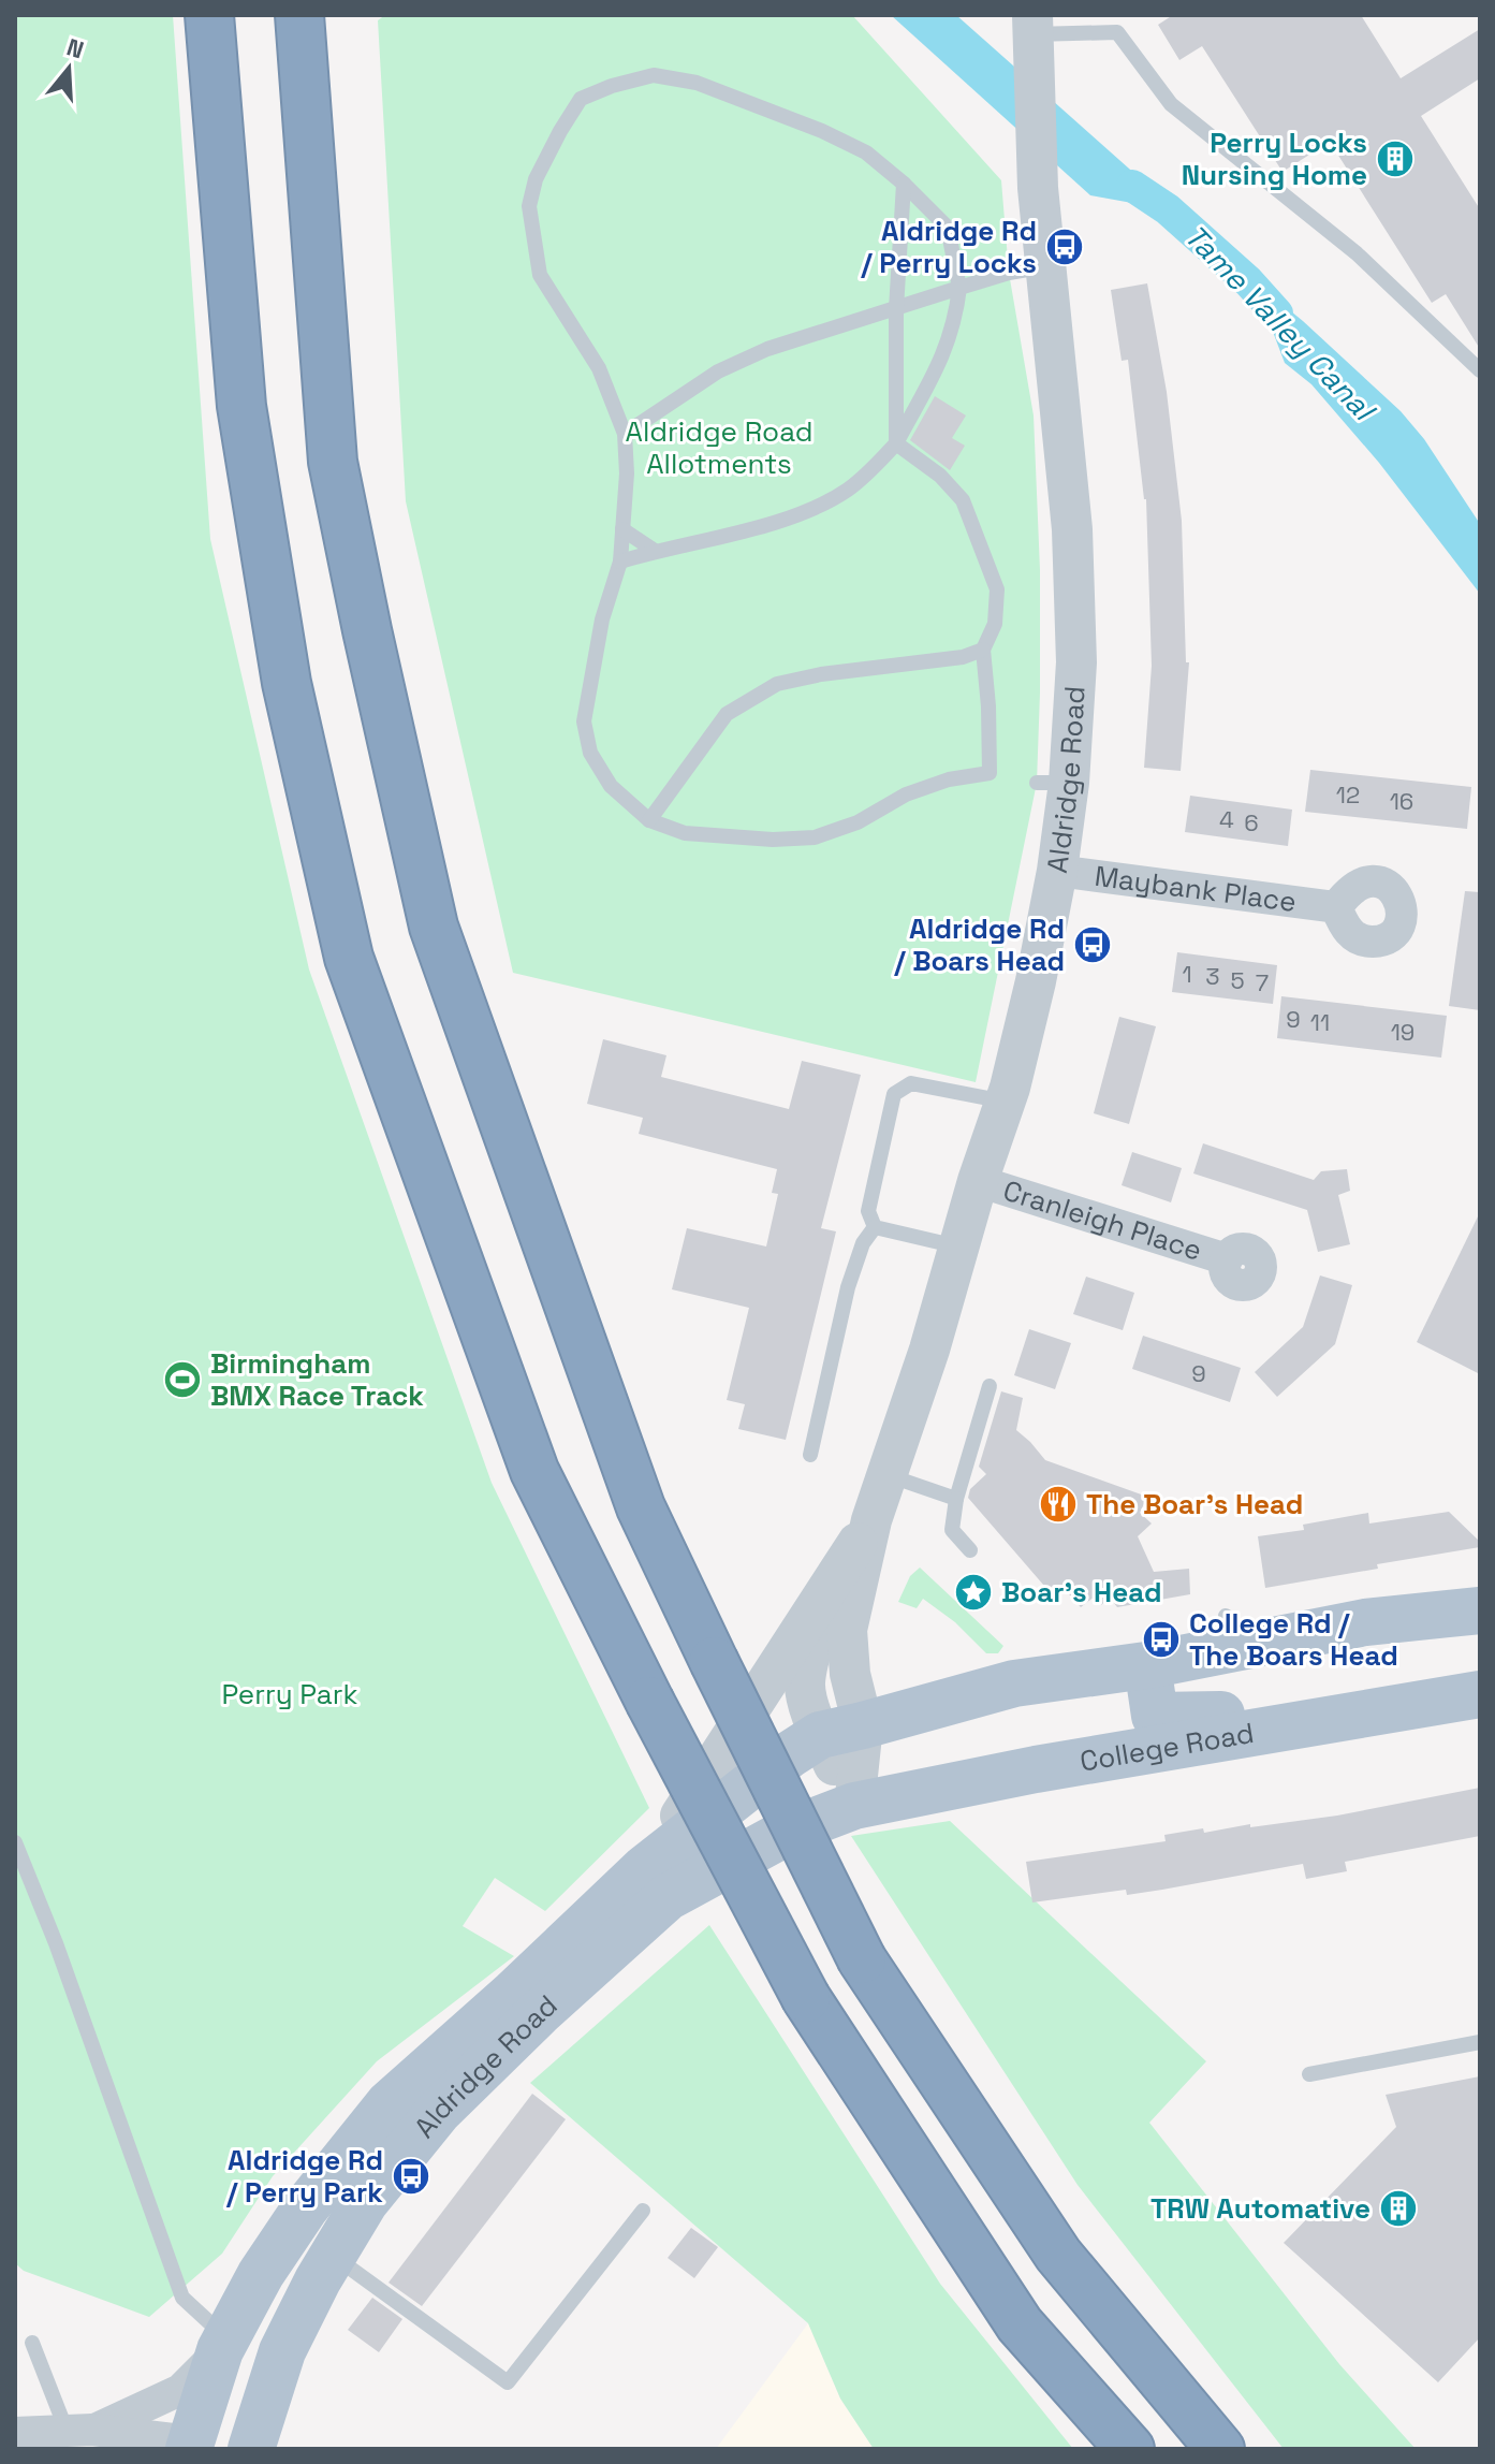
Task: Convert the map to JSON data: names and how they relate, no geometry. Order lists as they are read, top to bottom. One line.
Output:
{"streets":{"main road":["Aldridge Road","College Road"],"street":["Maybank Place","Cranleigh Place"]},"crossings":[["Aldridge Road","Maybank Place"],["Aldridge Road","Cranleigh Place"],["Aldridge Road","College Road"]],"water":["Tame Valley Canal"],"parks":["Aldridge Road Allotments","Perry Park"],"places":{"building":["Perry Locks Nursing Home","TRW Automative"],"bus stop":["Aldridge Rd / Perry Locks","Aldridge Rd / Boars Head","College Rd / The Boars Head","Aldridge Rd / Perry Park"],"sports":["Birmingham BMX Race Track"],"restaurant":["The Boar's Head"],"place":["Boar's Head"]},"house_numbers":["12","16","4","6","1","3","5","7","9","11","19","9"],"north":"top"}
